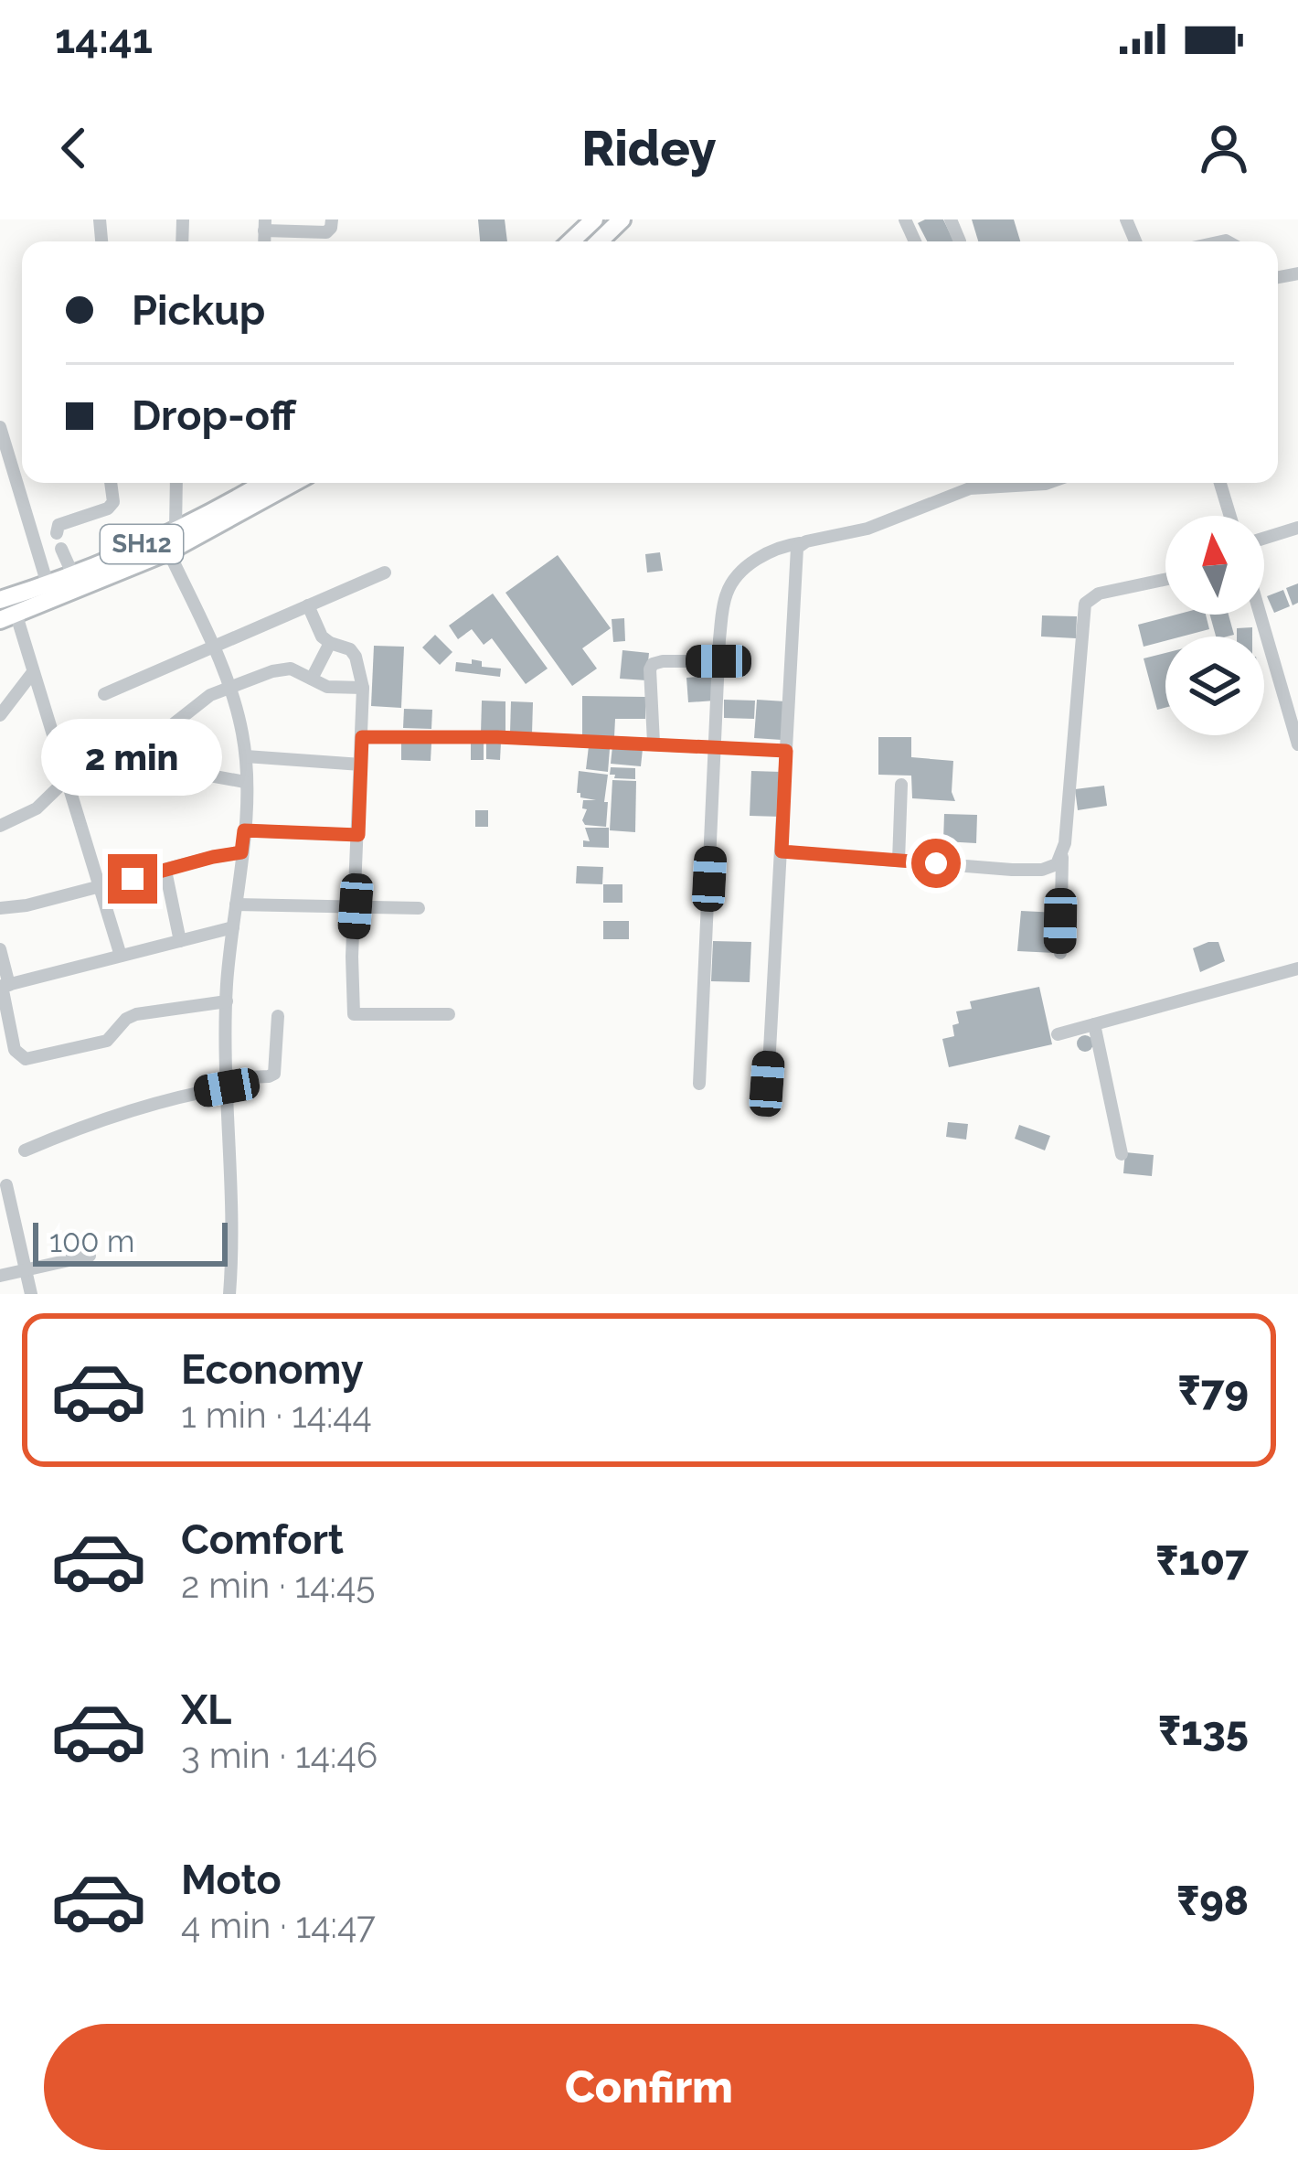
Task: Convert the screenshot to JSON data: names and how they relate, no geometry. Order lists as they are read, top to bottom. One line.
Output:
{"streets":{"main road":["SH12"]},"scale_bar":"100 m","north":"top","page":{"status":"14:41","header":"Ridey","banner":["Pickup","Drop-off"],"bubble":"2 min","scale":"100 m","list":[{"name":"Economy","note":"1 min · 14:44","value":"₹79"},{"name":"Comfort","note":"2 min · 14:45","value":"₹107"},{"name":"XL","note":"3 min · 14:46","value":"₹135"},{"name":"Moto","note":"4 min · 14:47","value":"₹98"}],"buttons":"Confirm"}}
